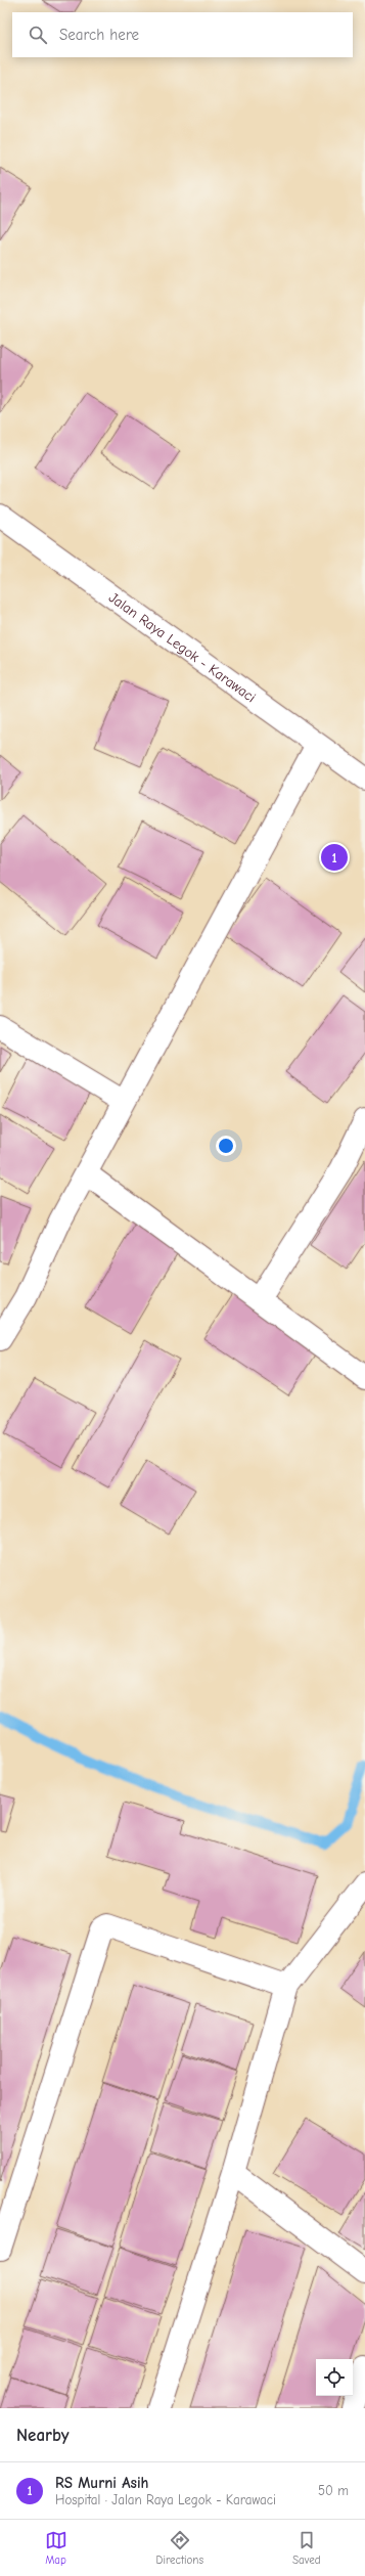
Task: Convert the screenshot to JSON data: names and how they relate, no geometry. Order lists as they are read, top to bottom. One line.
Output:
{"streets":{"street":["Jalan Raya Legok - Karawaci"]},"page":{"search":"Search here","pins":"1","heading":"Nearby","list":[{"mark":"1","name":"RS Murni Asih","note":"Hospital · Jalan Raya Legok - Karawaci","value":"50 m"}],"nav":["Map","Directions","Saved"]}}
